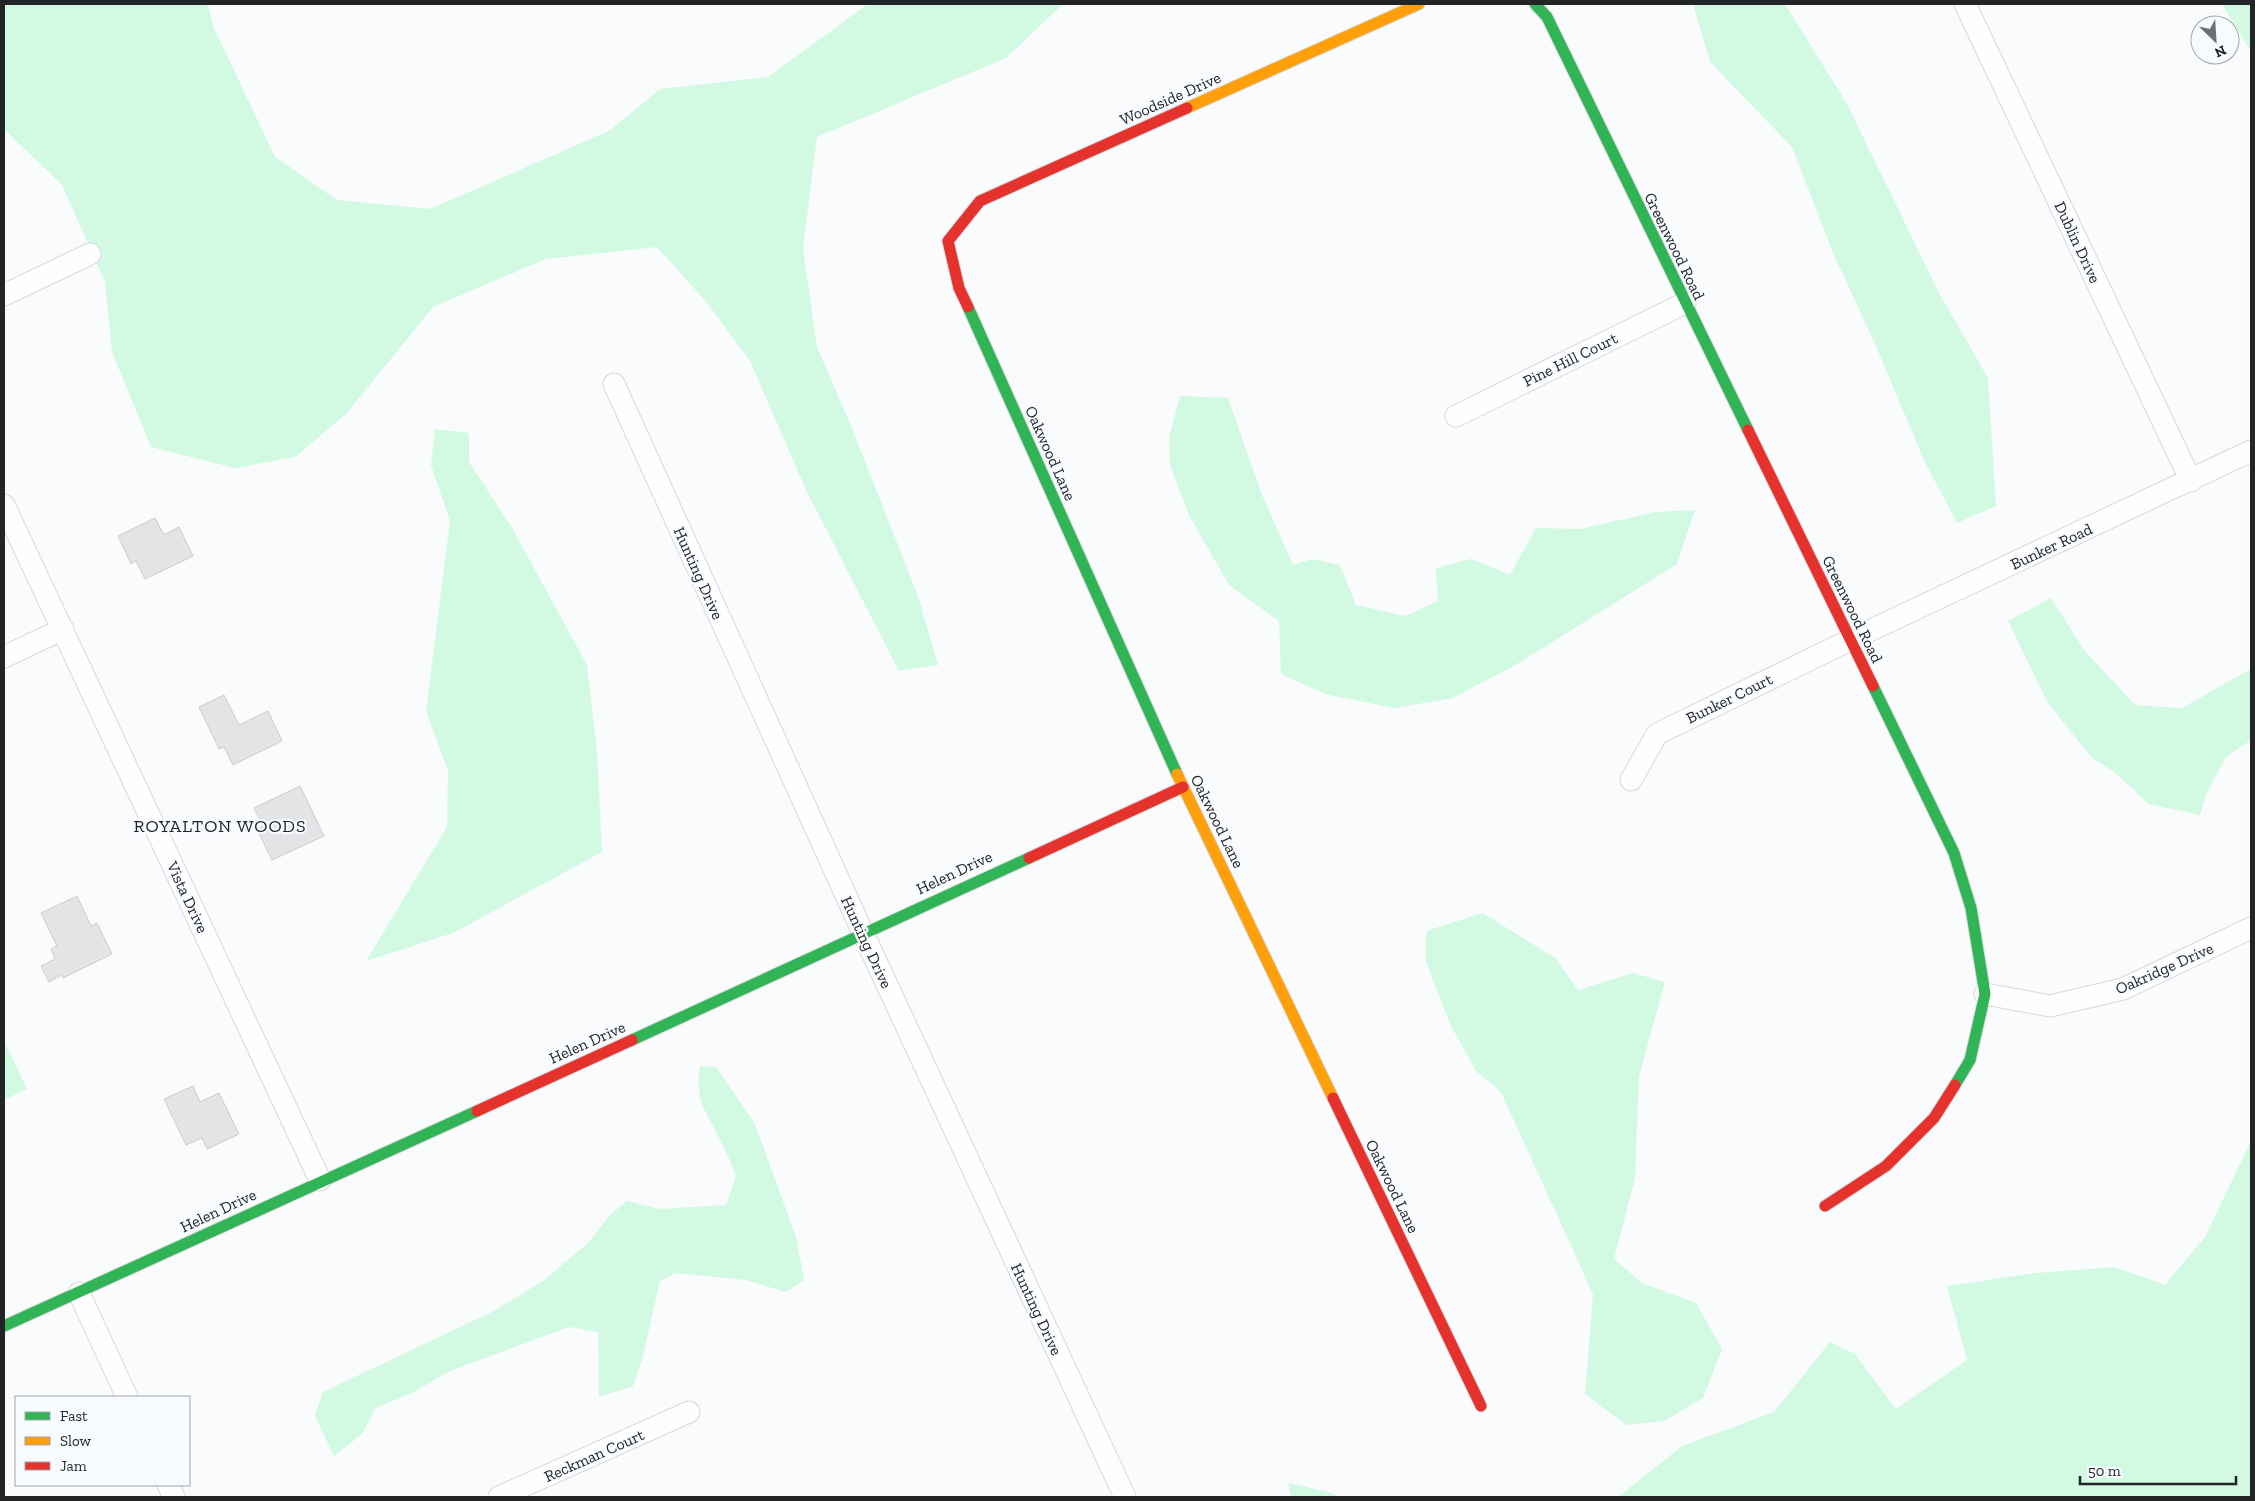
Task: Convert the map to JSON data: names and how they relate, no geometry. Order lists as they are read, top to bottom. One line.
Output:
{"streets":{"street":["Woodside Drive","Dublin Drive","Greenwood Road","Pine Hill Court","Oakwood Lane","Bunker Road","Hunting Drive","Bunker Court","Helen Drive","Vista Drive","Oakridge Drive","Reckman Court"]},"crossings":[["Woodside Drive","Oakwood Lane"],["Dublin Drive","Bunker Road"],["Greenwood Road","Pine Hill Court"],["Greenwood Road","Bunker Road"],["Greenwood Road","Bunker Court"],["Greenwood Road","Oakridge Drive"],["Oakwood Lane","Helen Drive"],["Bunker Road","Bunker Court"],["Hunting Drive","Helen Drive"],["Helen Drive","Vista Drive"]],"districts":["ROYALTON WOODS"],"legend":["Fast","Slow","Jam"],"scale_bar":"50 m","north":"bottom right"}
